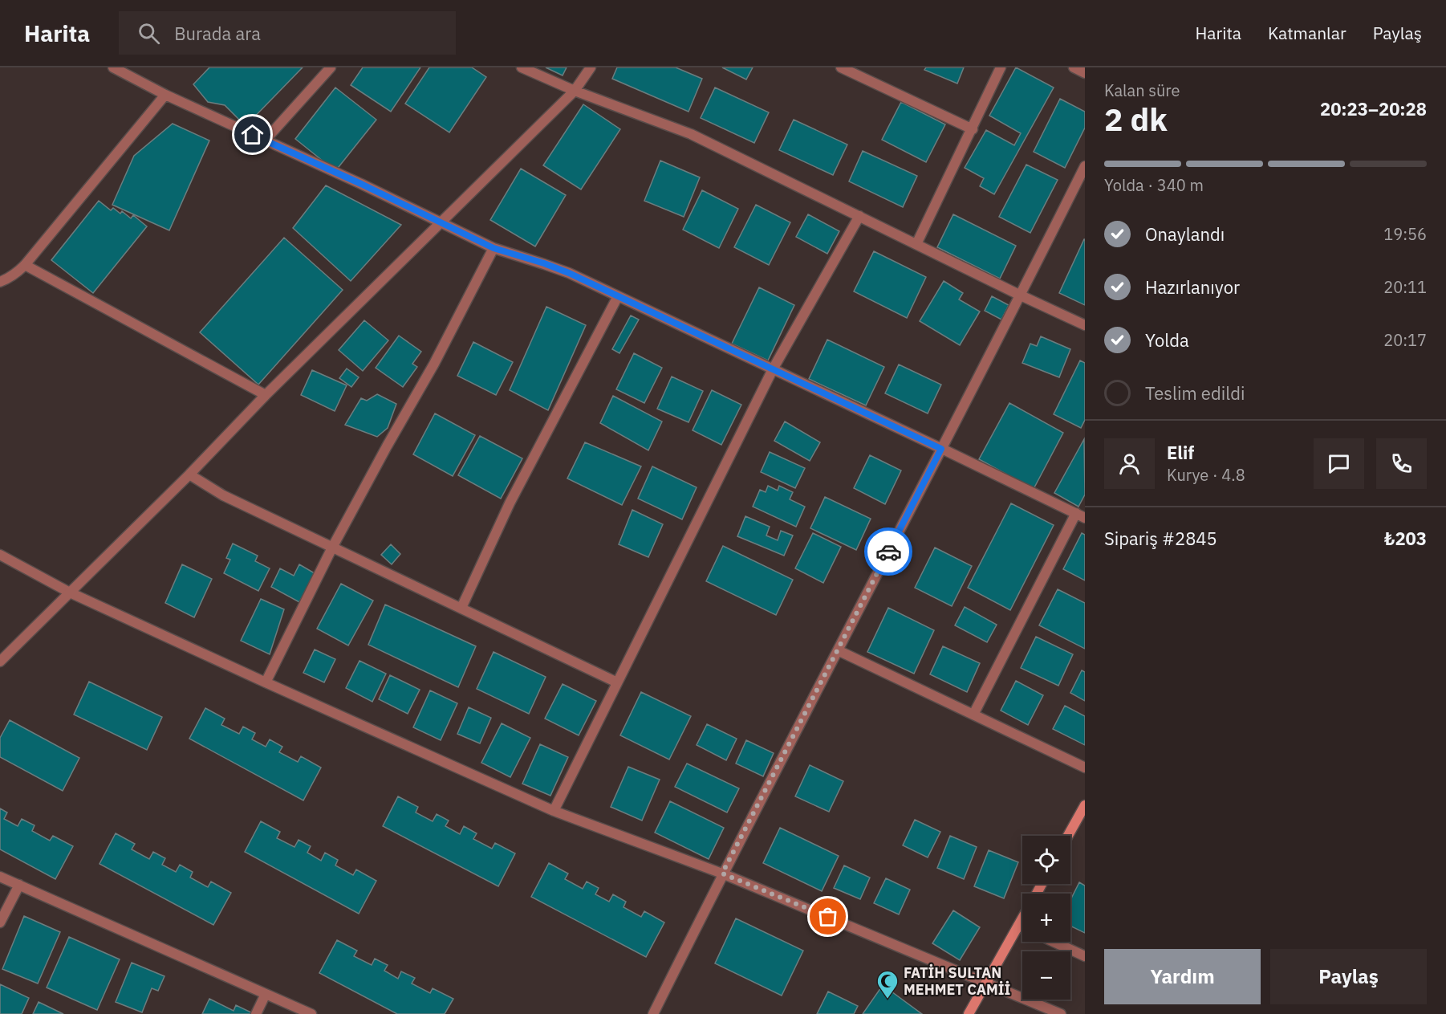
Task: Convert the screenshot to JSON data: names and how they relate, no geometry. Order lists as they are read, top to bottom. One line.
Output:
{"places":{"mosque":["FATİH SULTAN MEHMET CAMİİ"]},"page":{"header":"Harita","search":"Burada ara","nav":["Harita","Katmanlar","Paylaş"],"heading":["2 dk","Kalan süre","20:23–20:28"],"panel":["Elif","Kurye · 4.8","Sipariş #2845","₺203"],"bar":"Yolda · 340 m","list":[["Onaylandı","19:56"],["Hazırlanıyor","20:11"],["Yolda","20:17"],"Teslim edildi"],"map_buttons":["+","−"],"buttons":["Yardım","Paylaş"]}}
